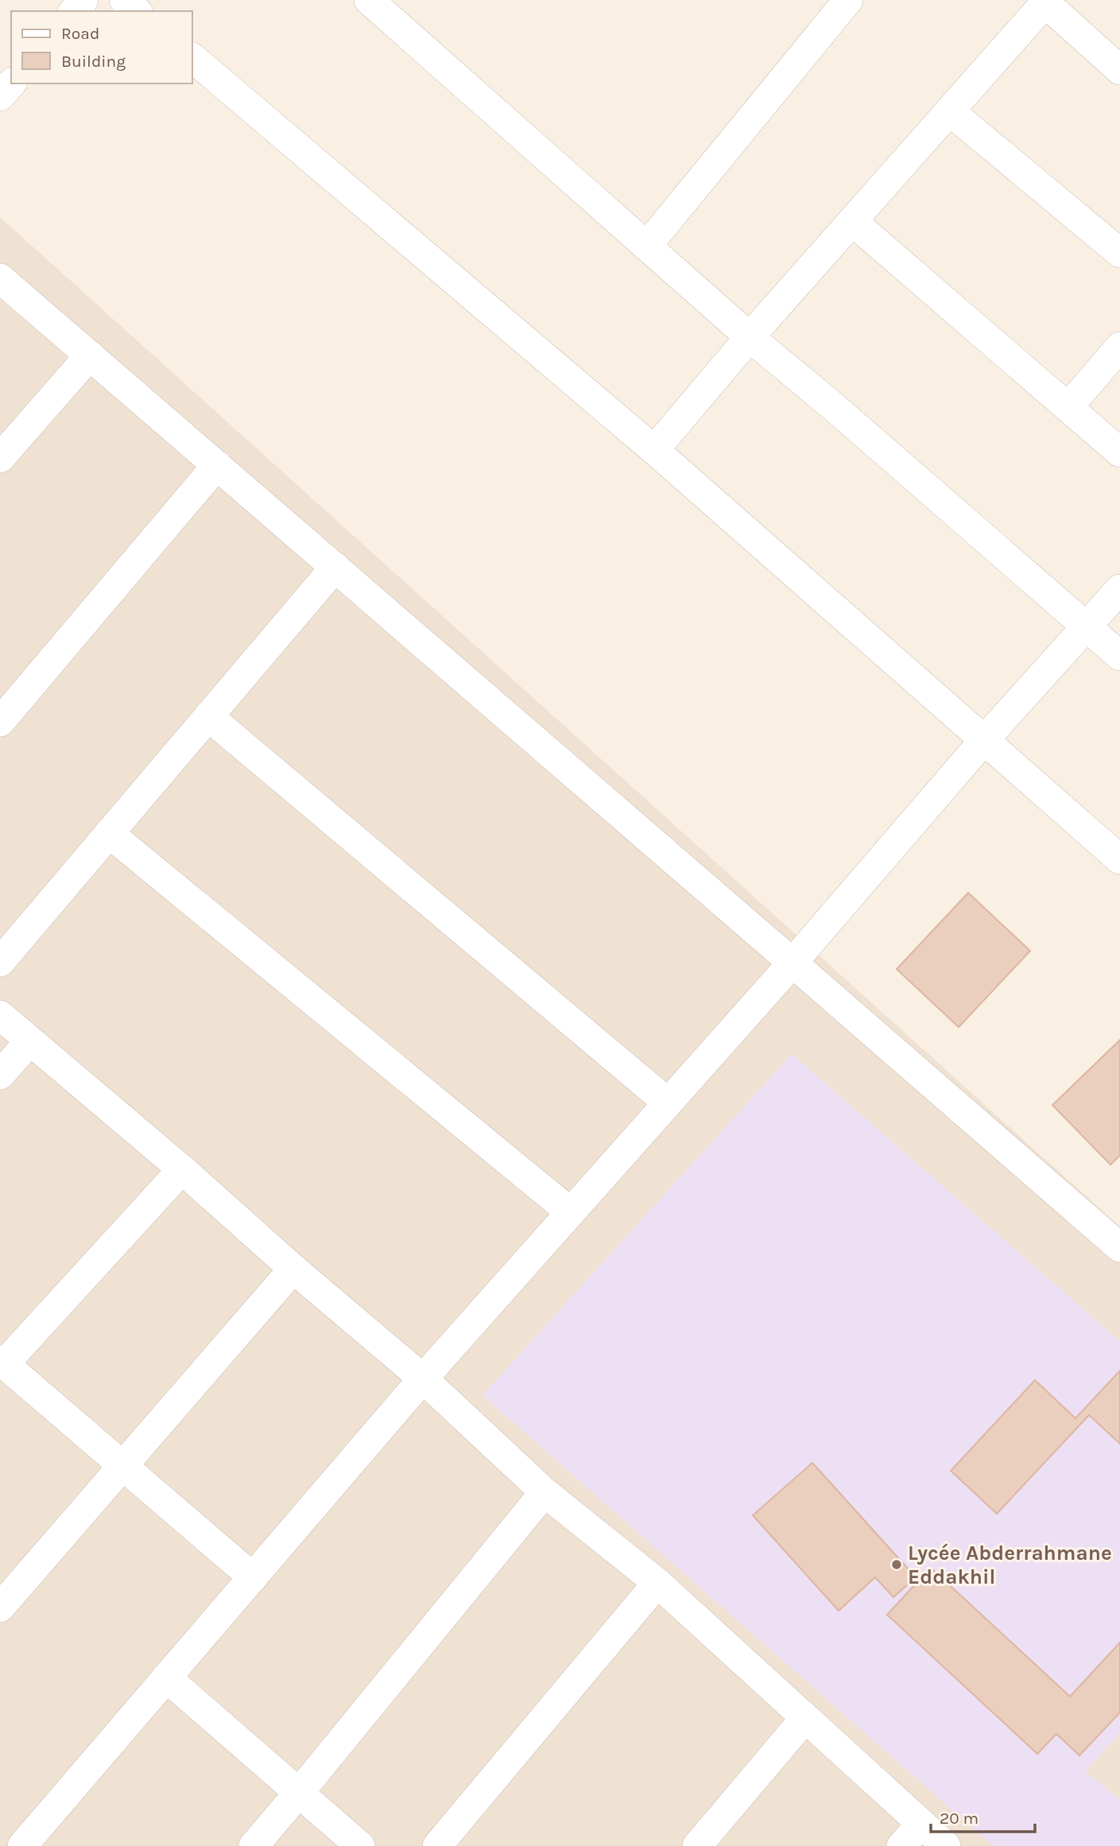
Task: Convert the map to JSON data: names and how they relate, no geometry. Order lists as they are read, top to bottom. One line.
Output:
{"places":["Lycée Abderrahmane Eddakhil"],"legend":["Road","Building"],"scale_bar":"20 m"}
